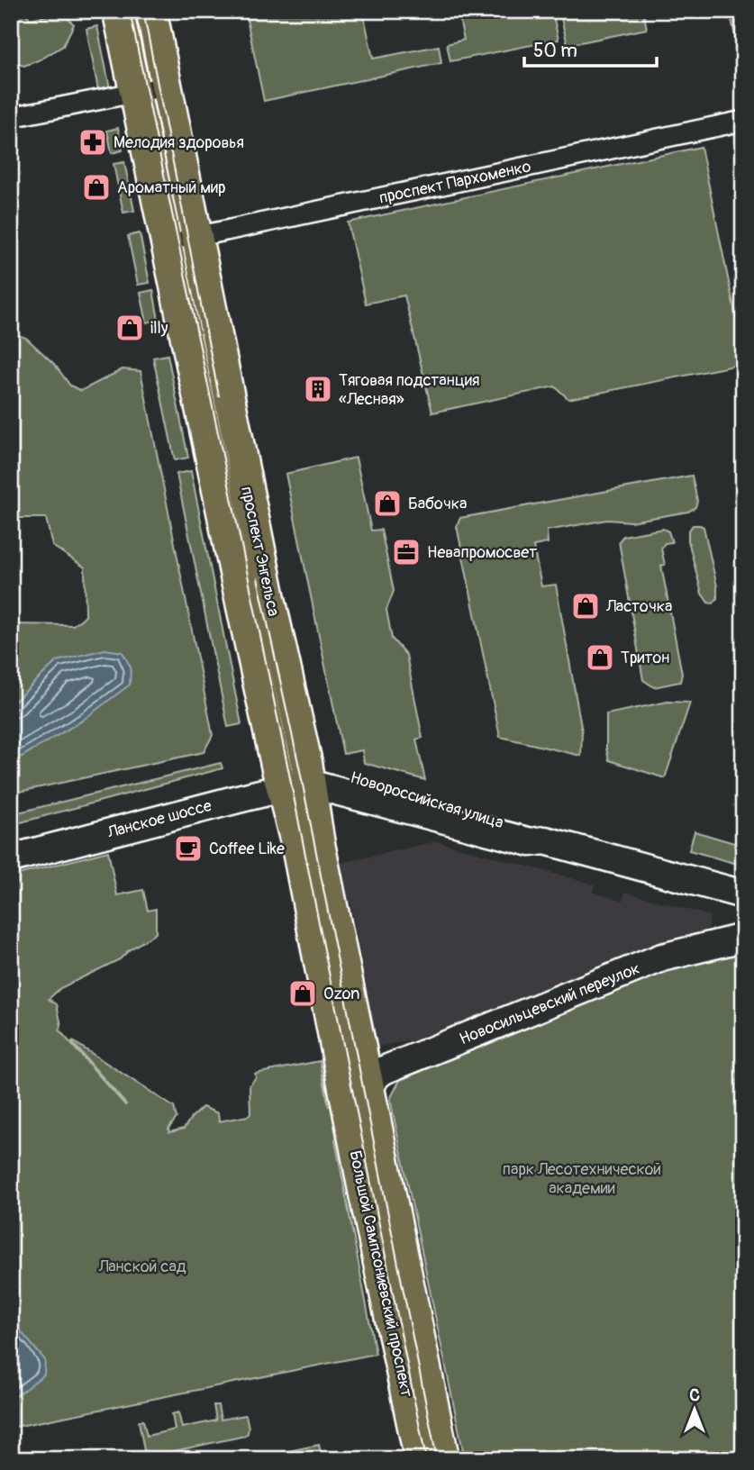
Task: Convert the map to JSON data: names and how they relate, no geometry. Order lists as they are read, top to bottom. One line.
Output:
{"streets":{"main road":["проспект Энгельса","Новороссийская улица","Ланское шоссе","Новосильцевский переулок","Большой Сампсониевский проспект"],"street":["проспект Пархоменко"]},"crossings":[["проспект Пархоменко","проспект Энгельса"],["проспект Энгельса","Новороссийская улица"],["проспект Энгельса","Ланское шоссе"],["проспект Энгельса","Новосильцевский переулок"],["проспект Энгельса","Большой Сампсониевский проспект"],["Новороссийская улица","Ланское шоссе"],["Новосильцевский переулок","Большой Сампсониевский проспект"]],"parks":["парк Лесотехнической академии","Ланской сад"],"places":{"pharmacy":["Мелодия здоровья"],"shop":["Ароматный мир","illy","Бабочка","Ласточка","Тритон","Ozon"],"building":["Тяговая подстанция «Лесная»"],"office":["Невапромосвет"],"cafe":["Coffee Like"]},"scale_bar":"50 m","north":"top"}
